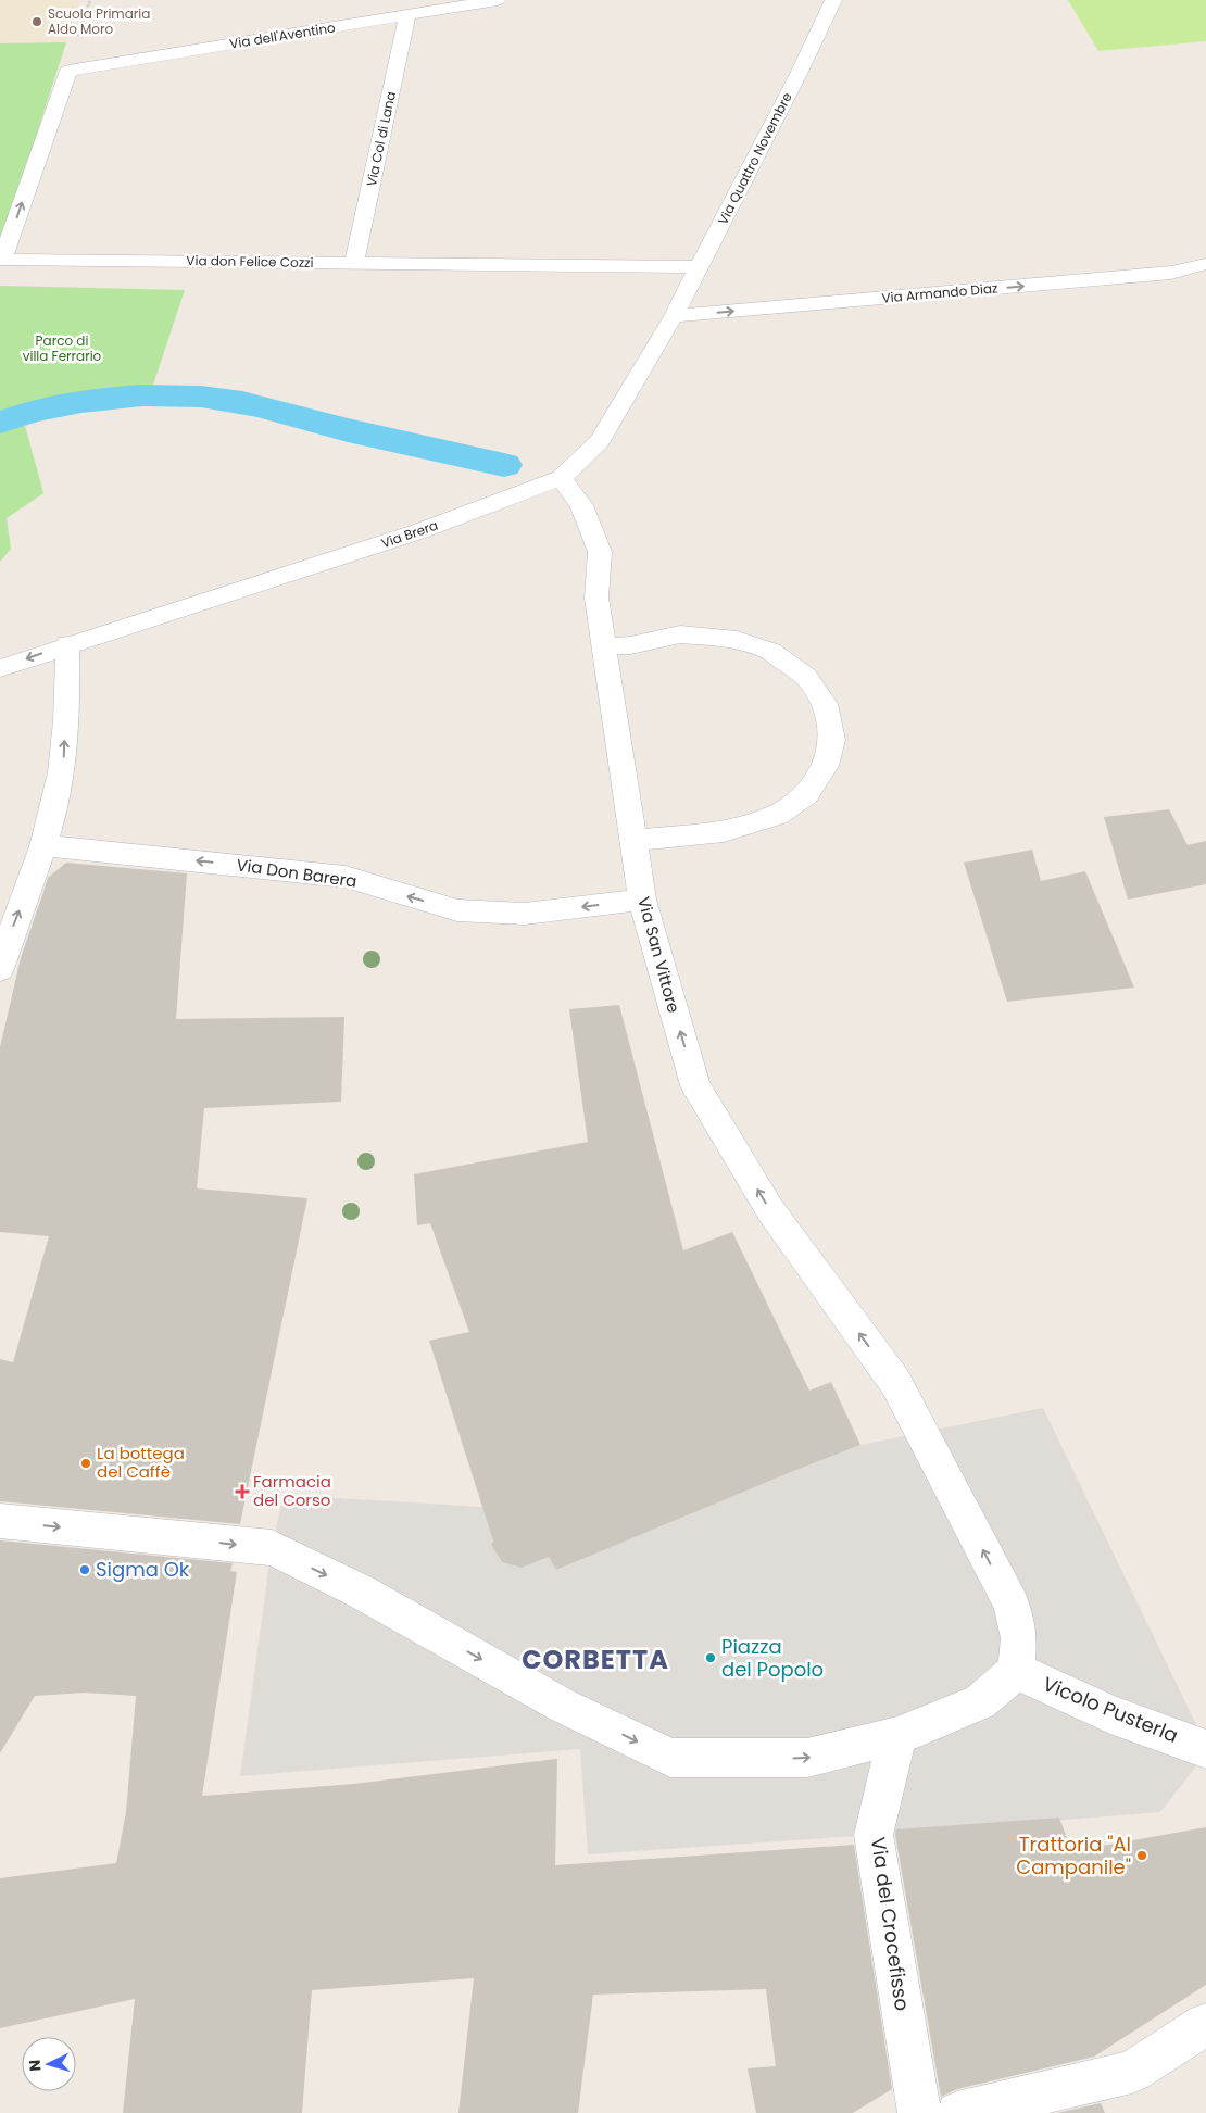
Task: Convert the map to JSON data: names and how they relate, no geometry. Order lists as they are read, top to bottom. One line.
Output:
{"streets":{"street":["Via dell'Aventino","Via Col di Lana","Via Quattro Novembre","Via don Felice Cozzi","Via Armando Diaz","Via Brera","Via Don Barera","Via San Vittore","Vicolo Pusterla","Via del Crocefisso"]},"crossings":[["Via dell'Aventino","Via Col di Lana"],["Via dell'Aventino","Via don Felice Cozzi"],["Via Col di Lana","Via don Felice Cozzi"],["Via Quattro Novembre","Via don Felice Cozzi"],["Via Quattro Novembre","Via Armando Diaz"],["Via Quattro Novembre","Via Brera"],["Via Armando Diaz","Via Brera"],["Via Brera","Via San Vittore"],["Via Don Barera","Via San Vittore"],["Via San Vittore","Vicolo Pusterla"]],"one_way":["Via Armando Diaz","Via Don Barera","Via San Vittore"],"districts":["CORBETTA"],"parks":["Parco di villa Ferrario"],"places":{"other":["Scuola Primaria Aldo Moro","La bottega del Caffè","Sigma Ok","Piazza del Popolo","Trattoria \"Al Campanile\""],"health":["Farmacia del Corso"]},"north":"left"}
